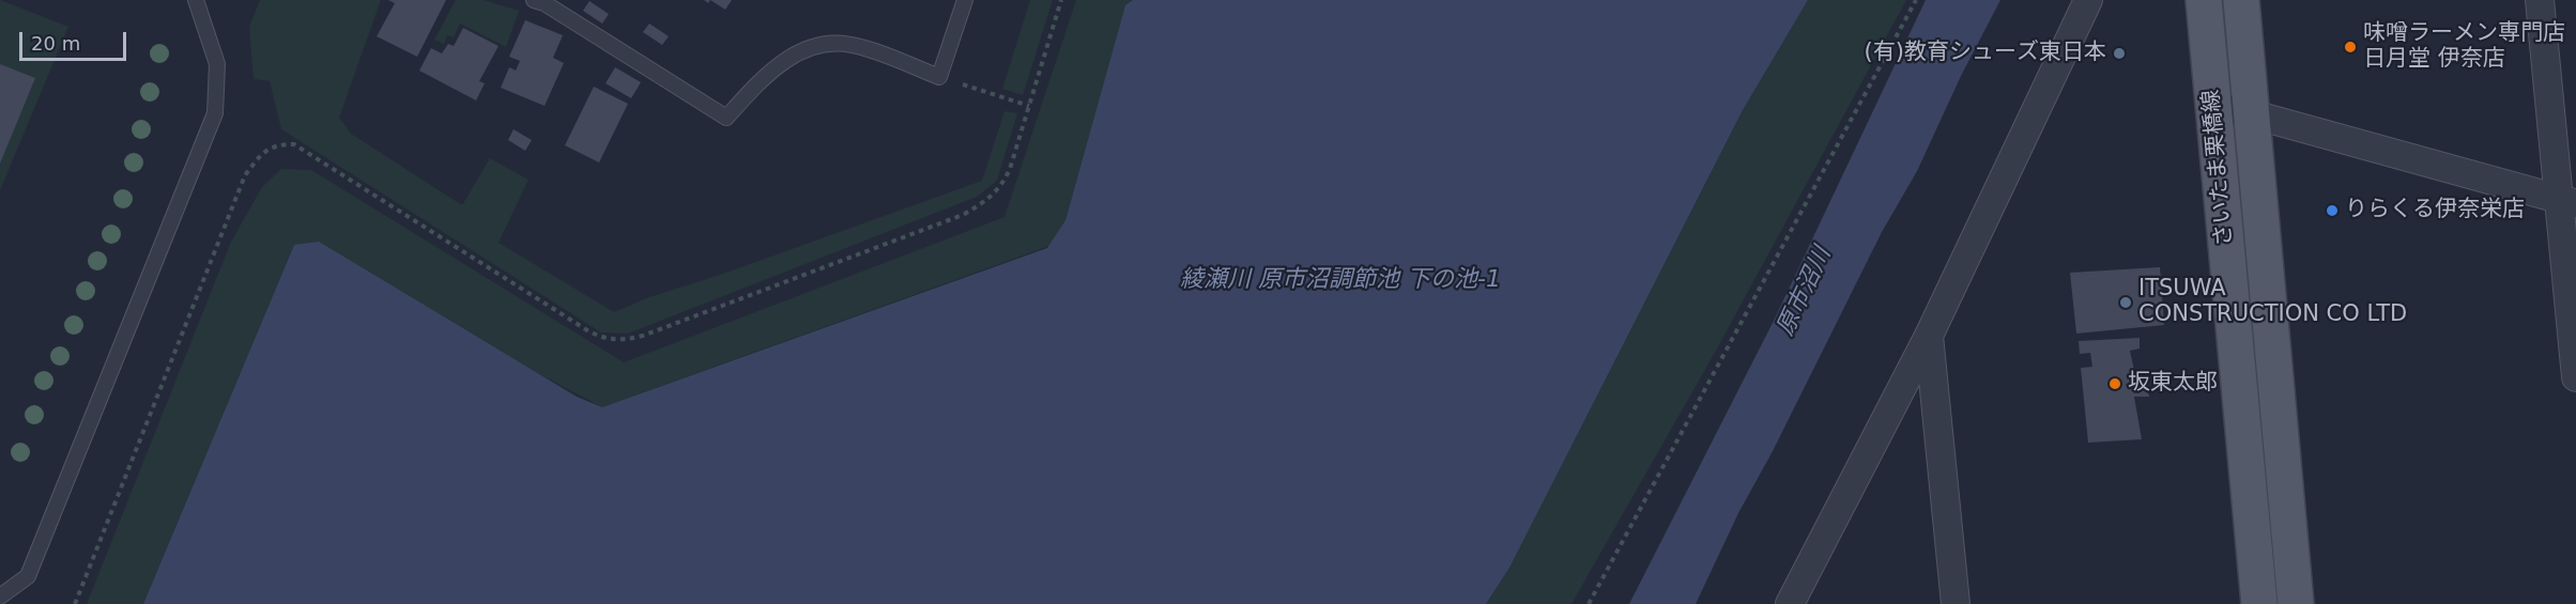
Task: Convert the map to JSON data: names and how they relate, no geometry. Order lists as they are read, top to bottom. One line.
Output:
{"streets":{"main road":["さいたま栗橋線"]},"water":["綾瀬川 原市沼調節池 下の池-1","原市沼川"],"places":["味噌ラーメン専門店 日月堂 伊奈店","(有)教育シューズ東日本","りらくる伊奈栄店","ITSUWA CONSTRUCTION CO LTD","坂東太郎"],"scale_bar":"20 m"}
